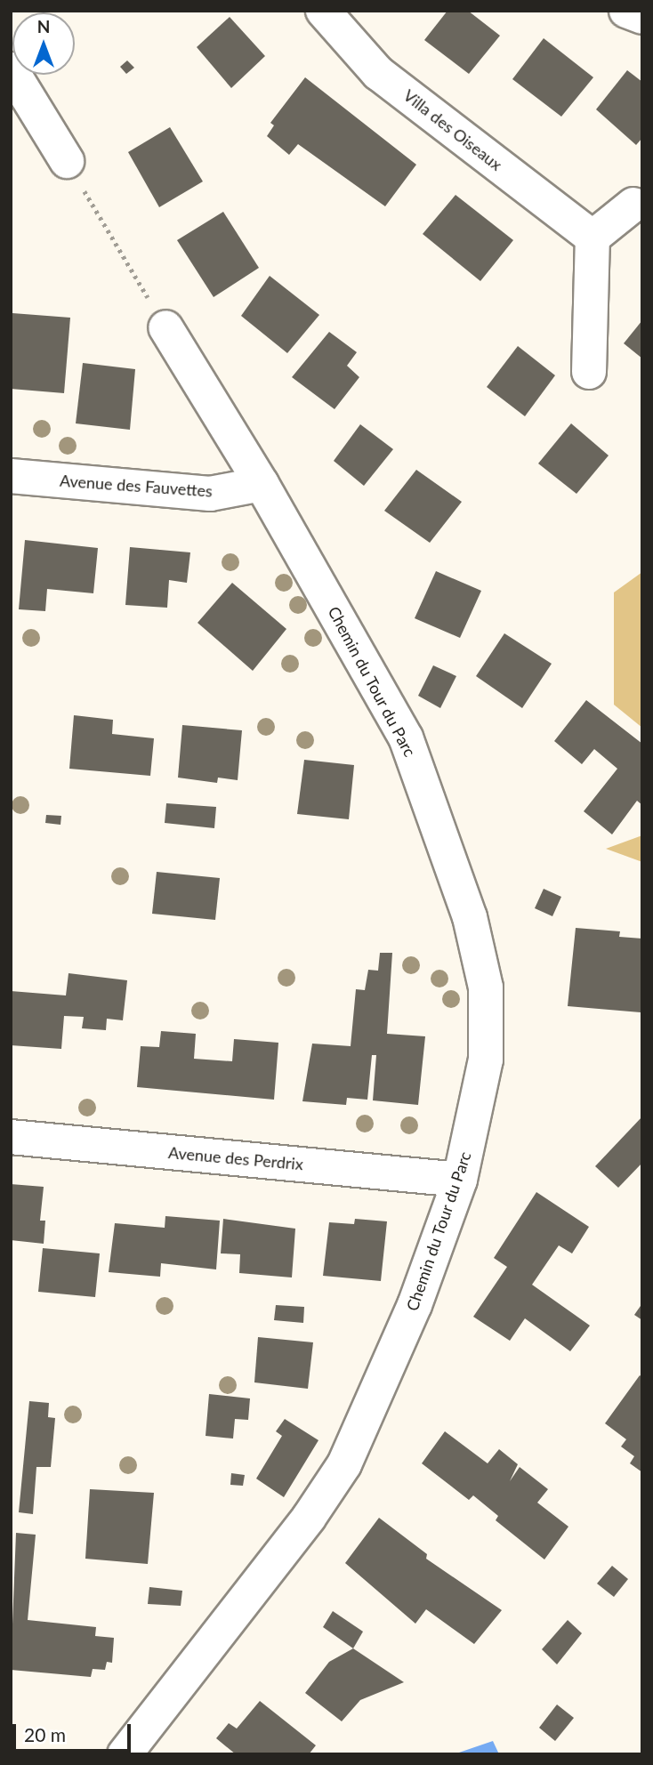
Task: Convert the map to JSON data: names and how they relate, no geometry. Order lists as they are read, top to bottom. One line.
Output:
{"streets":{"street":["Villa des Oiseaux","Avenue des Fauvettes","Chemin du Tour du Parc","Avenue des Perdrix"]},"crossings":[["Avenue des Fauvettes","Chemin du Tour du Parc"],["Chemin du Tour du Parc","Avenue des Perdrix"]],"scale_bar":"20 m","north":"top"}
